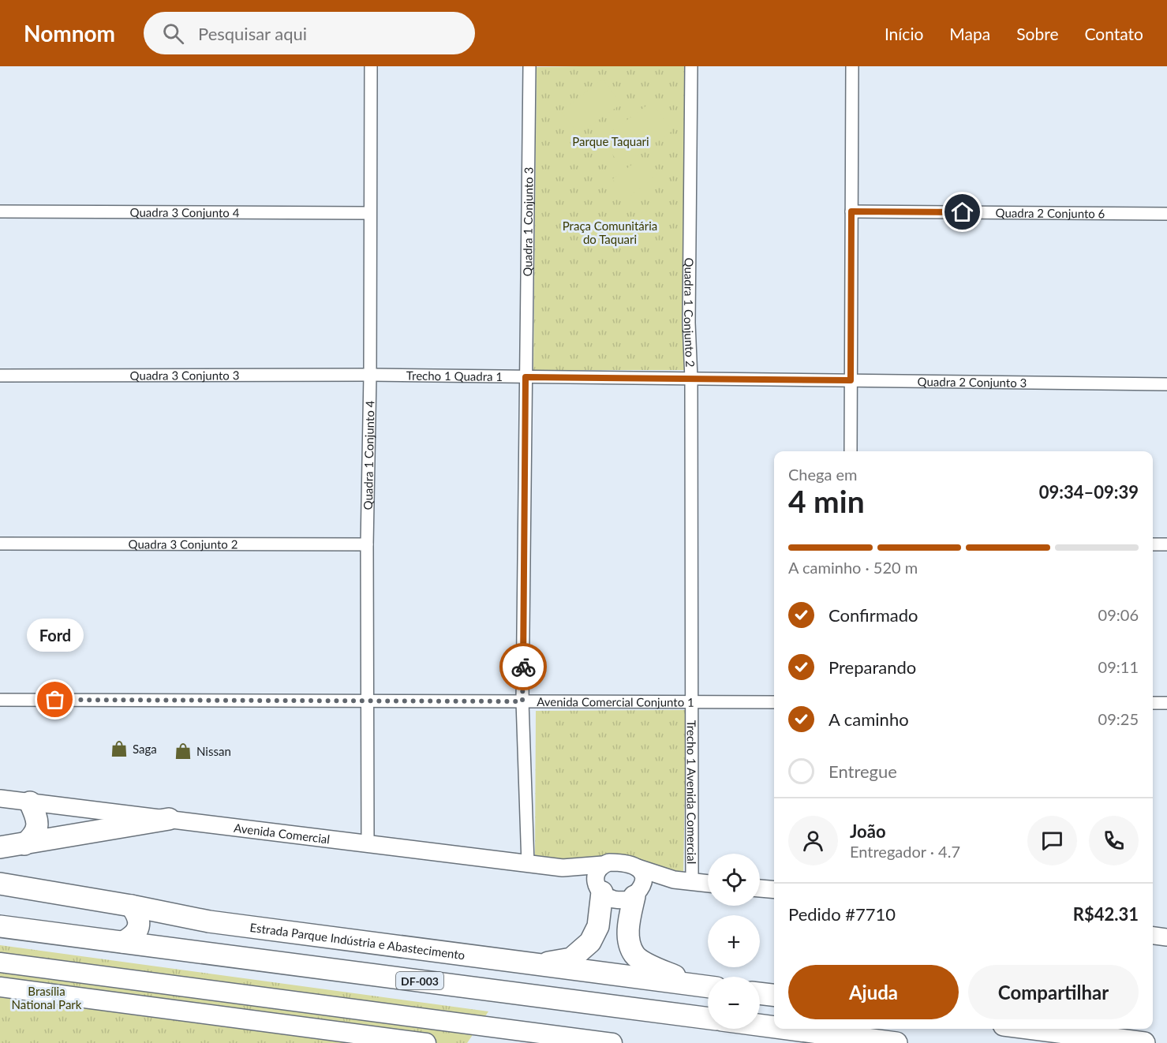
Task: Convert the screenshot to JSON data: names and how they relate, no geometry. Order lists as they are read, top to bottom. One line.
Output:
{"streets":{"highway":["Estrada Parque Indústria e Abastecimento","DF-003"],"street":["Quadra 3 Conjunto 4","Quadra 2 Conjunto 6","Quadra 1 Conjunto 3","Quadra 1 Conjunto 2","Quadra 3 Conjunto 3","Trecho 1 Quadra 1","Quadra 2 Conjunto 3","Quadra 1 Conjunto 4","Quadra 3 Conjunto 2","Avenida Comercial Conjunto 1","Trecho 1 Avenida Comercial","Avenida Comercial"]},"crossings":[["Quadra 3 Conjunto 4","Quadra 1 Conjunto 4"],["Quadra 1 Conjunto 3","Trecho 1 Quadra 1"],["Quadra 1 Conjunto 3","Avenida Comercial Conjunto 1"],["Quadra 1 Conjunto 3","Avenida Comercial"],["Quadra 1 Conjunto 2","Trecho 1 Quadra 1"],["Quadra 1 Conjunto 2","Avenida Comercial Conjunto 1"],["Quadra 1 Conjunto 2","Trecho 1 Avenida Comercial"],["Quadra 3 Conjunto 3","Trecho 1 Quadra 1"],["Quadra 3 Conjunto 3","Quadra 1 Conjunto 4"],["Trecho 1 Quadra 1","Quadra 2 Conjunto 3"],["Trecho 1 Quadra 1","Quadra 1 Conjunto 4"],["Quadra 1 Conjunto 4","Quadra 3 Conjunto 2"],["Quadra 1 Conjunto 4","Avenida Comercial Conjunto 1"],["Quadra 1 Conjunto 4","Avenida Comercial"],["Avenida Comercial Conjunto 1","Trecho 1 Avenida Comercial"]],"parks":["Parque Taquari","Praça Comunitária do Taquari","Brasília National Park"],"places":{"other":["Ford"],"shop":["Saga","Nissan"]},"page":{"header":"Nomnom","search":"Pesquisar aqui","nav":["Início","Mapa","Sobre","Contato"],"heading":["4 min","Chega em","09:34–09:39"],"panel":["João","Entregador · 4.7","Pedido #7710","R$42.31"],"bar":"A caminho · 520 m","list":[["Confirmado","09:06"],["Preparando","09:11"],["A caminho","09:25"],"Entregue"],"bubble":"Ford","map_buttons":["+","−"],"buttons":["Ajuda","Compartilhar"]}}
